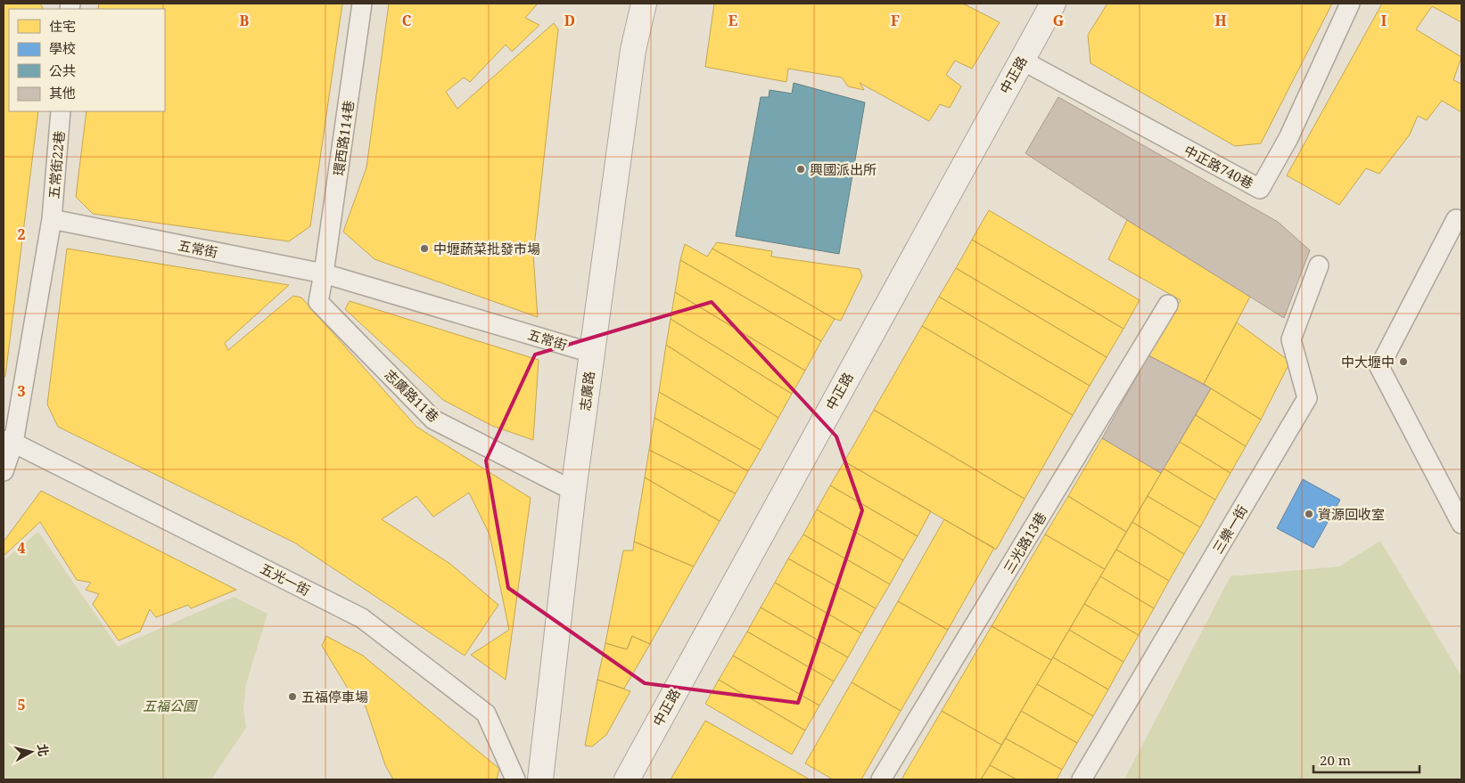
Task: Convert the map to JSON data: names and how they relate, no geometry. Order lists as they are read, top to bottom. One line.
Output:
{"streets":{"street":["中正路","志廣路"],"lane":["環西路114巷","五常街22巷","中正路740巷","五常街","志廣路11巷","三樂一街","三光路13巷","五光一街"]},"crossings":[["中正路","中正路740巷"],["環西路114巷","五常街"],["環西路114巷","志廣路11巷"],["五常街22巷","五常街"],["五常街","志廣路"],["五常街","志廣路11巷"],["志廣路","志廣路11巷"]],"parks":["五福公園"],"places":["興國派出所","中壢蔬菜批發市場","中大壢中","資源回收室","五福停車場"],"legend":["住宅","學校","公共","其他"],"scale_bar":"20 m","north":"right","grid":{"columns":["B","C","D","E","F","G","H","I"],"rows":["2","3","4","5"]}}
